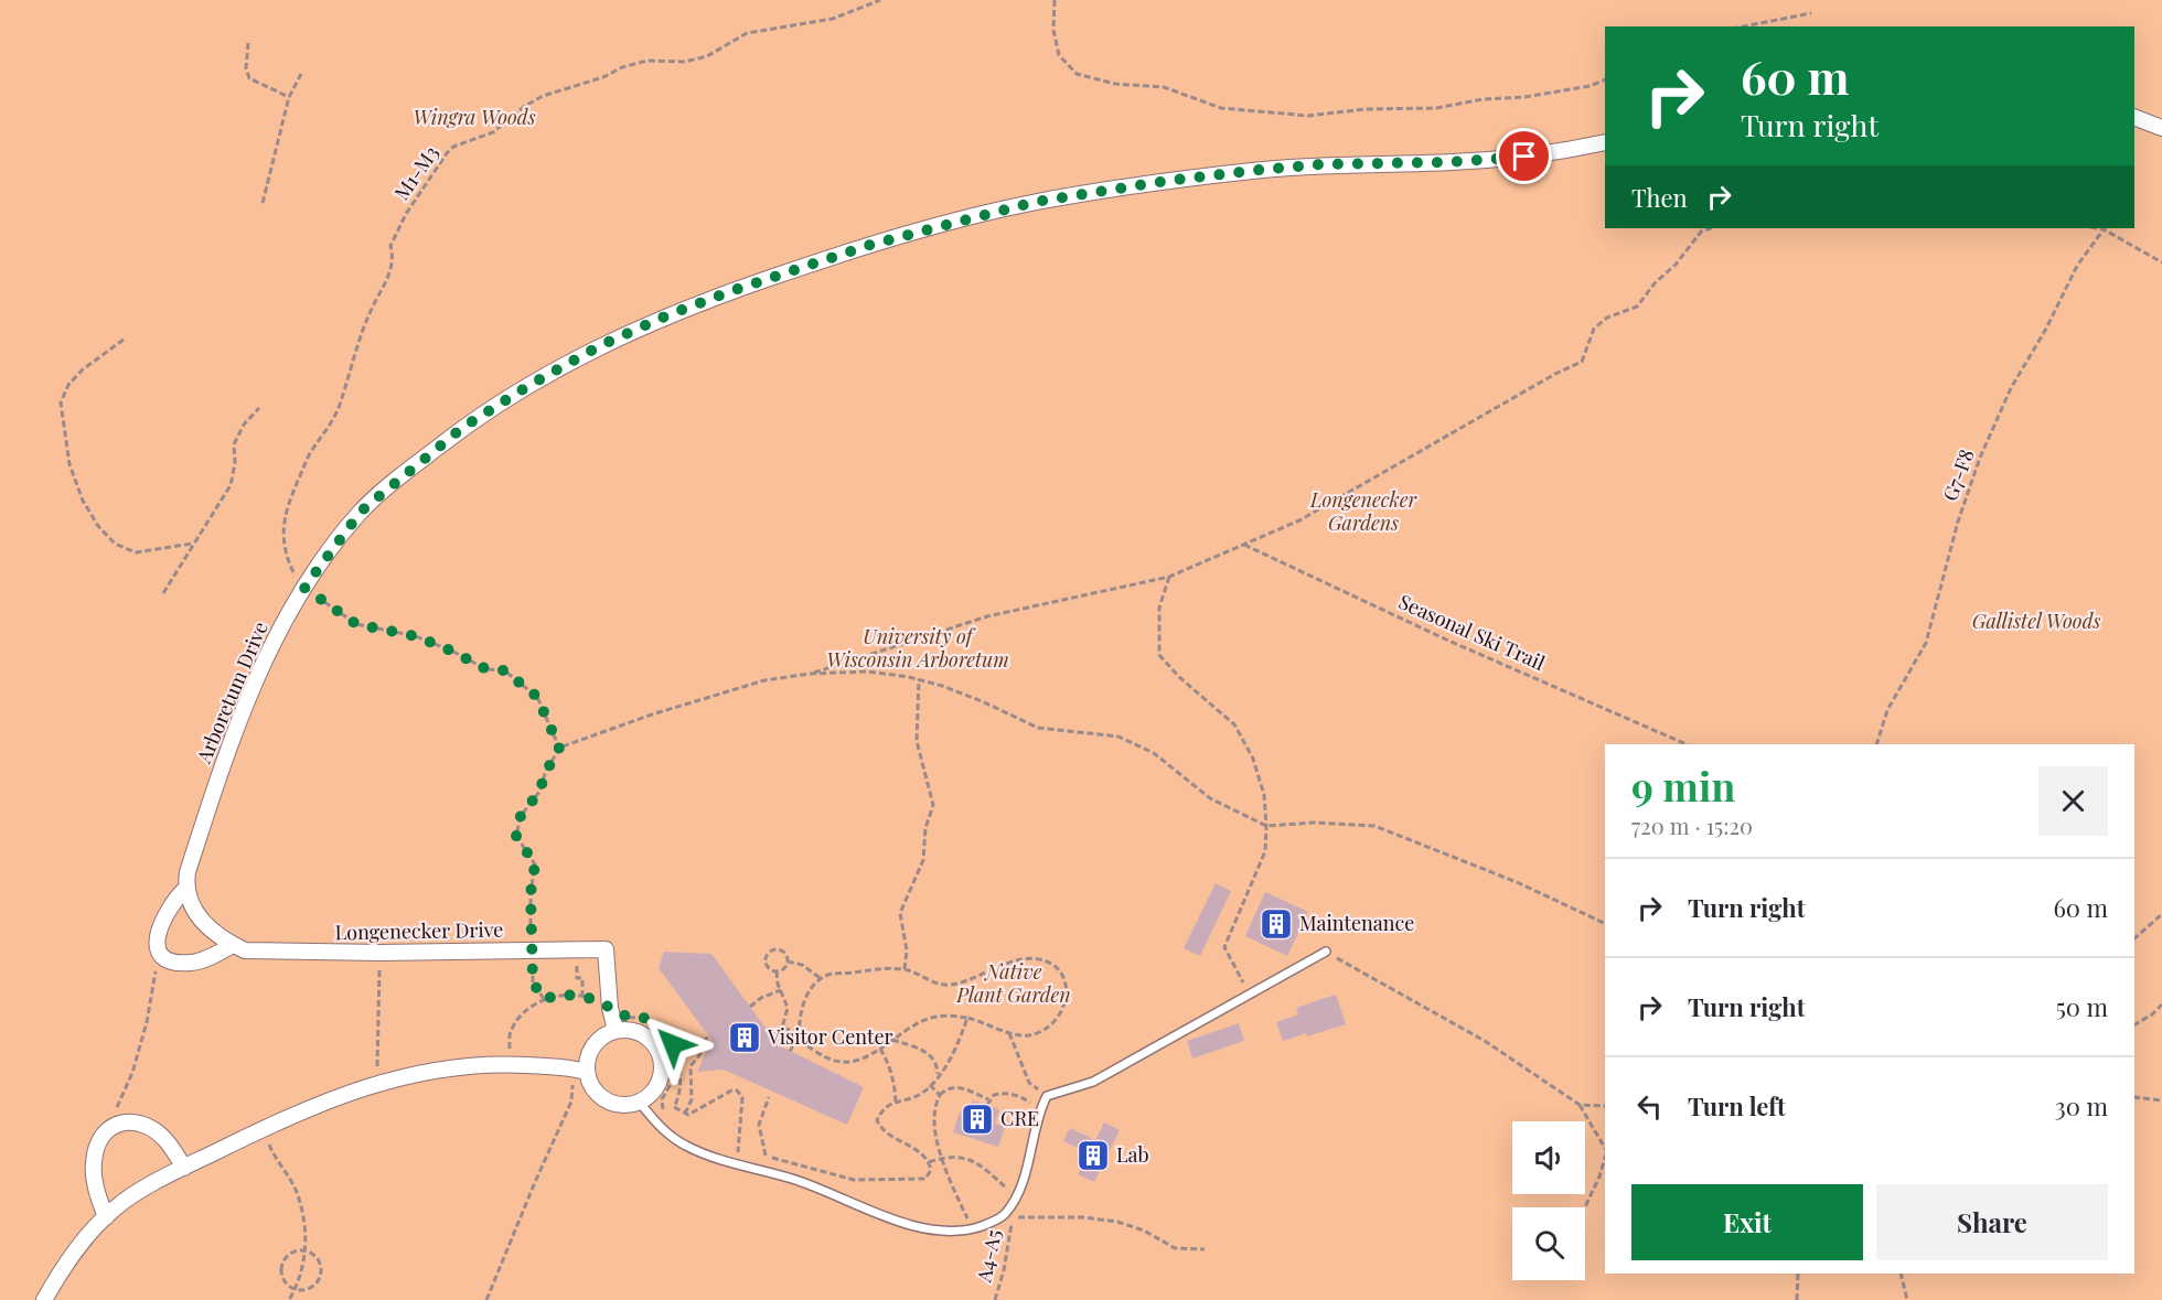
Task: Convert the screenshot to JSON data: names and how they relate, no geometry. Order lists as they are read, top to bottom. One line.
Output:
{"streets":{"street":["Arboretum Drive","Longenecker Drive"],"path":["M1-M3","G7-F8","Seasonal Ski Trail","A4-A5"]},"crossings":[["M1-M3","Arboretum Drive"]],"parks":["Wingra Woods","Longenecker Gardens","Gallistel Woods","University of Wisconsin Arboretum","Native Plant Garden"],"places":{"building":["Maintenance","Visitor Center","CRE","Lab"]},"page":{"turn":["60 m","Turn right"],"then":"Then","heading":["9 min","720 m · 15:20"],"list":[{"name":"Turn right","value":"60 m"},{"name":"Turn right","value":"50 m"},{"name":"Turn left","value":"30 m"}],"buttons":["Exit","Share"]}}
